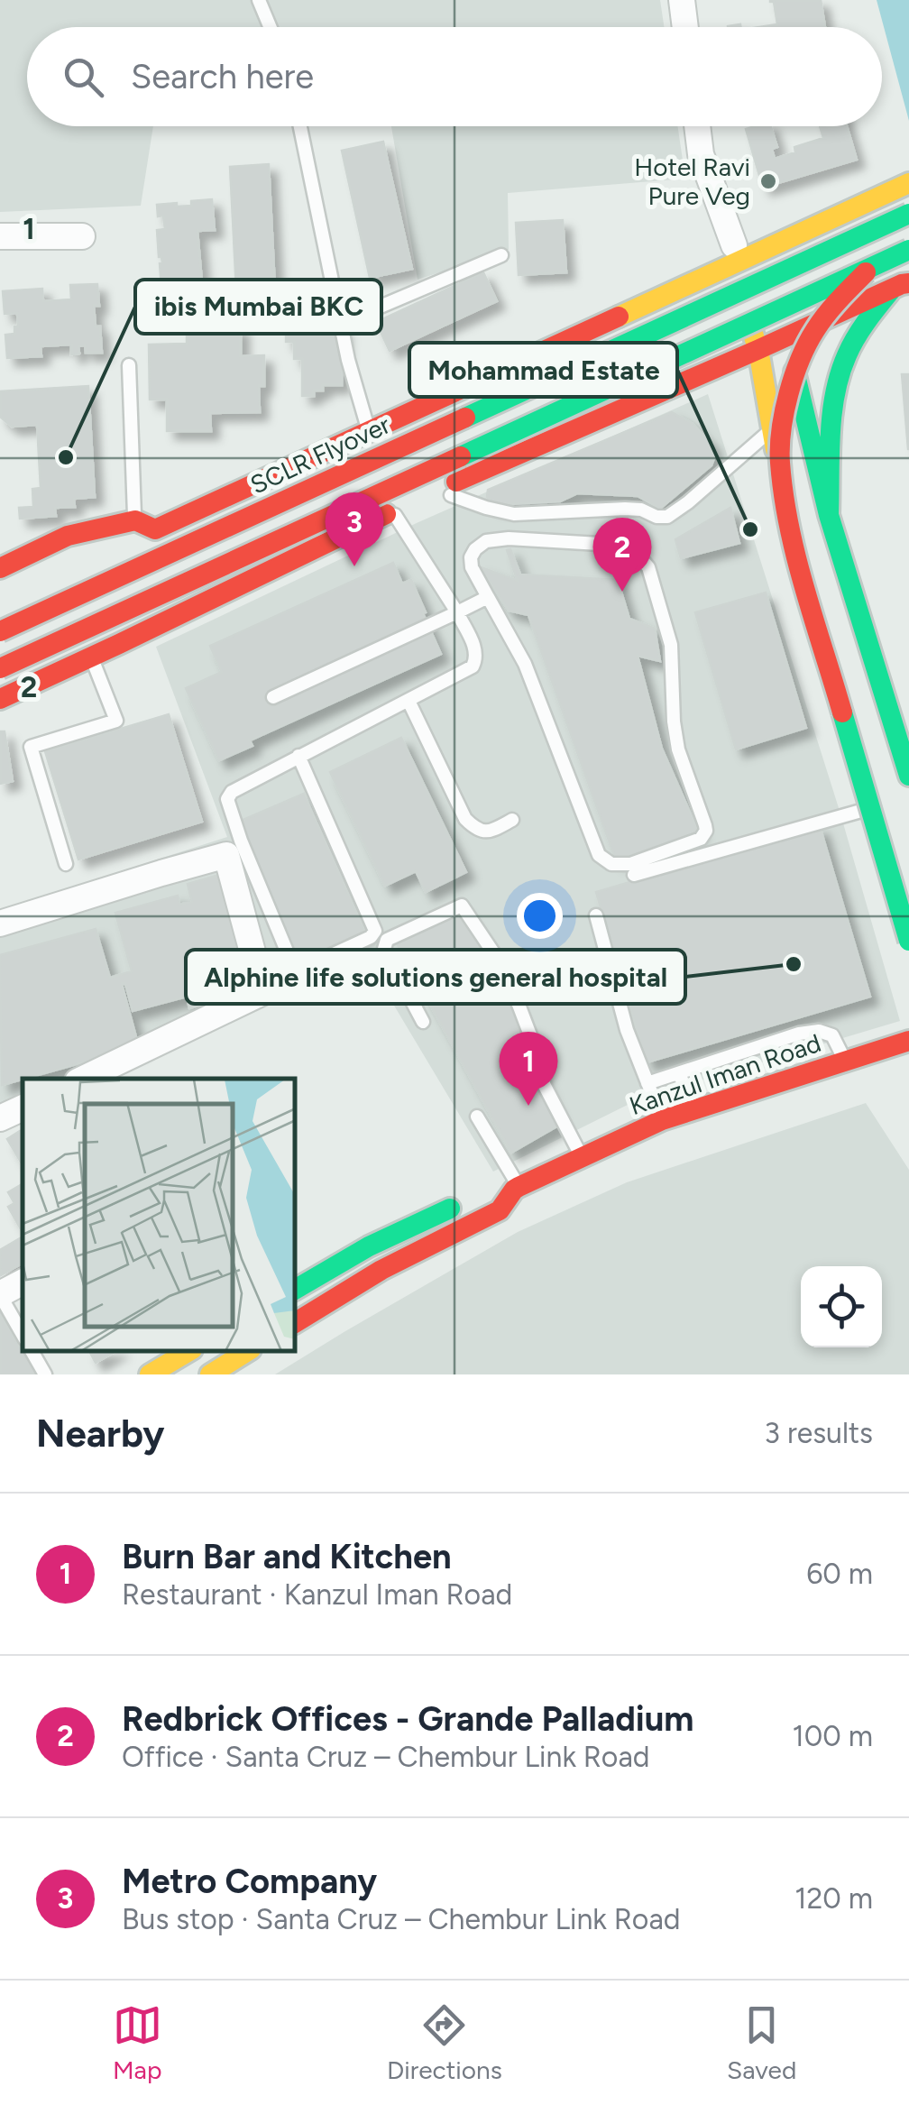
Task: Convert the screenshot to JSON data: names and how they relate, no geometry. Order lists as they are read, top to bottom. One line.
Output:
{"streets":{"main road":["SCLR Flyover","Kanzul Iman Road"]},"places":["Hotel Ravi Pure Veg","ibis Mumbai BKC","Mohammad Estate","Alphine life solutions general hospital"],"page":{"search":"Search here","pins":["3","2","1"],"heading":["Nearby","3 results"],"list":[{"mark":"1","name":"Burn Bar and Kitchen","note":"Restaurant · Kanzul Iman Road","value":"60 m"},{"mark":"2","name":"Redbrick Offices - Grande Palladium","note":"Office · Santa Cruz – Chembur Link Road","value":"100 m"},{"mark":"3","name":"Metro Company","note":"Bus stop · Santa Cruz – Chembur Link Road","value":"120 m"}],"nav":["Map","Directions","Saved"]},"grid":{"rows":["1","2"]}}
